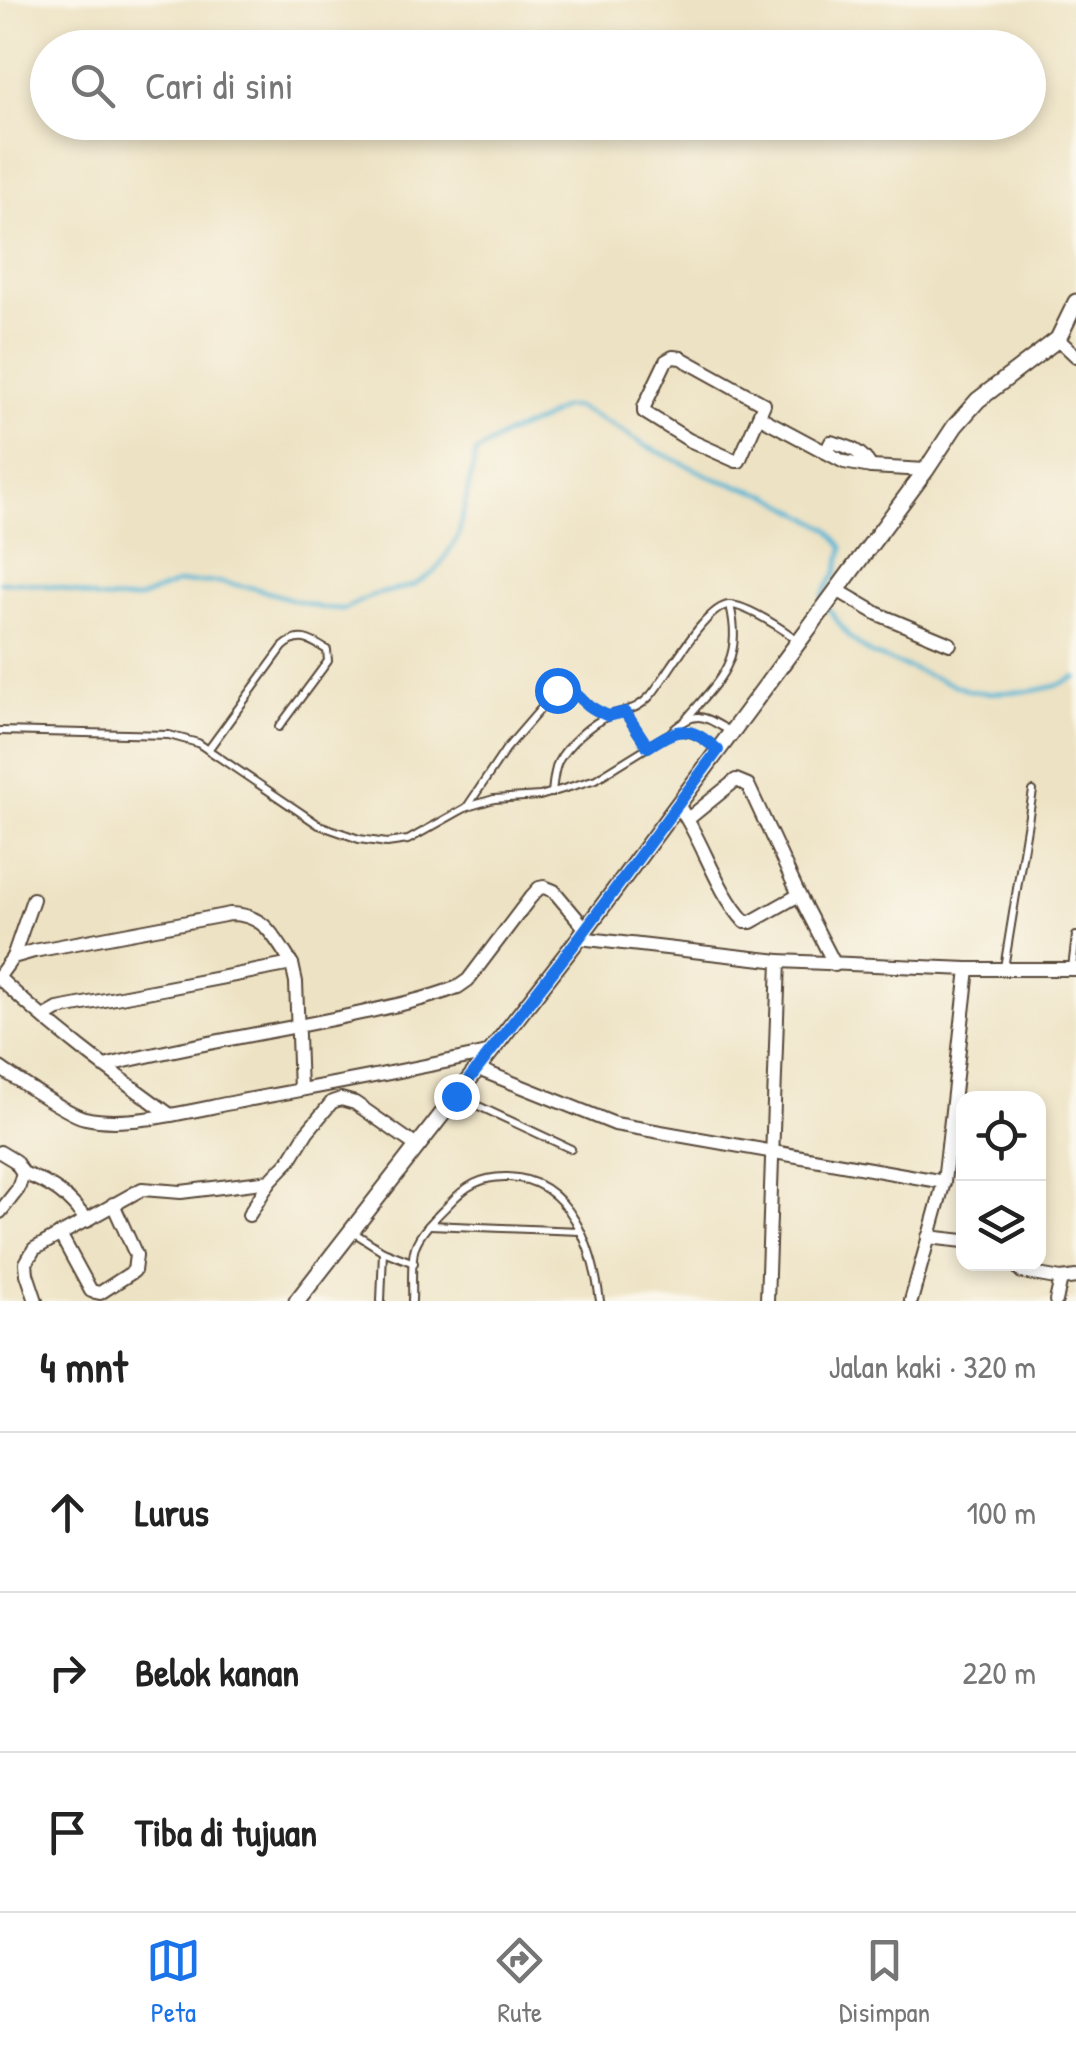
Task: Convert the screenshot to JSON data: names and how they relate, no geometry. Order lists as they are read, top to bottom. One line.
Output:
{"page":{"search":"Cari di sini","heading":["4 mnt","Jalan kaki · 320 m"],"list":[["Lurus","100 m"],["Belok kanan","220 m"],"Tiba di tujuan"],"nav":["Peta","Rute","Disimpan"]}}
